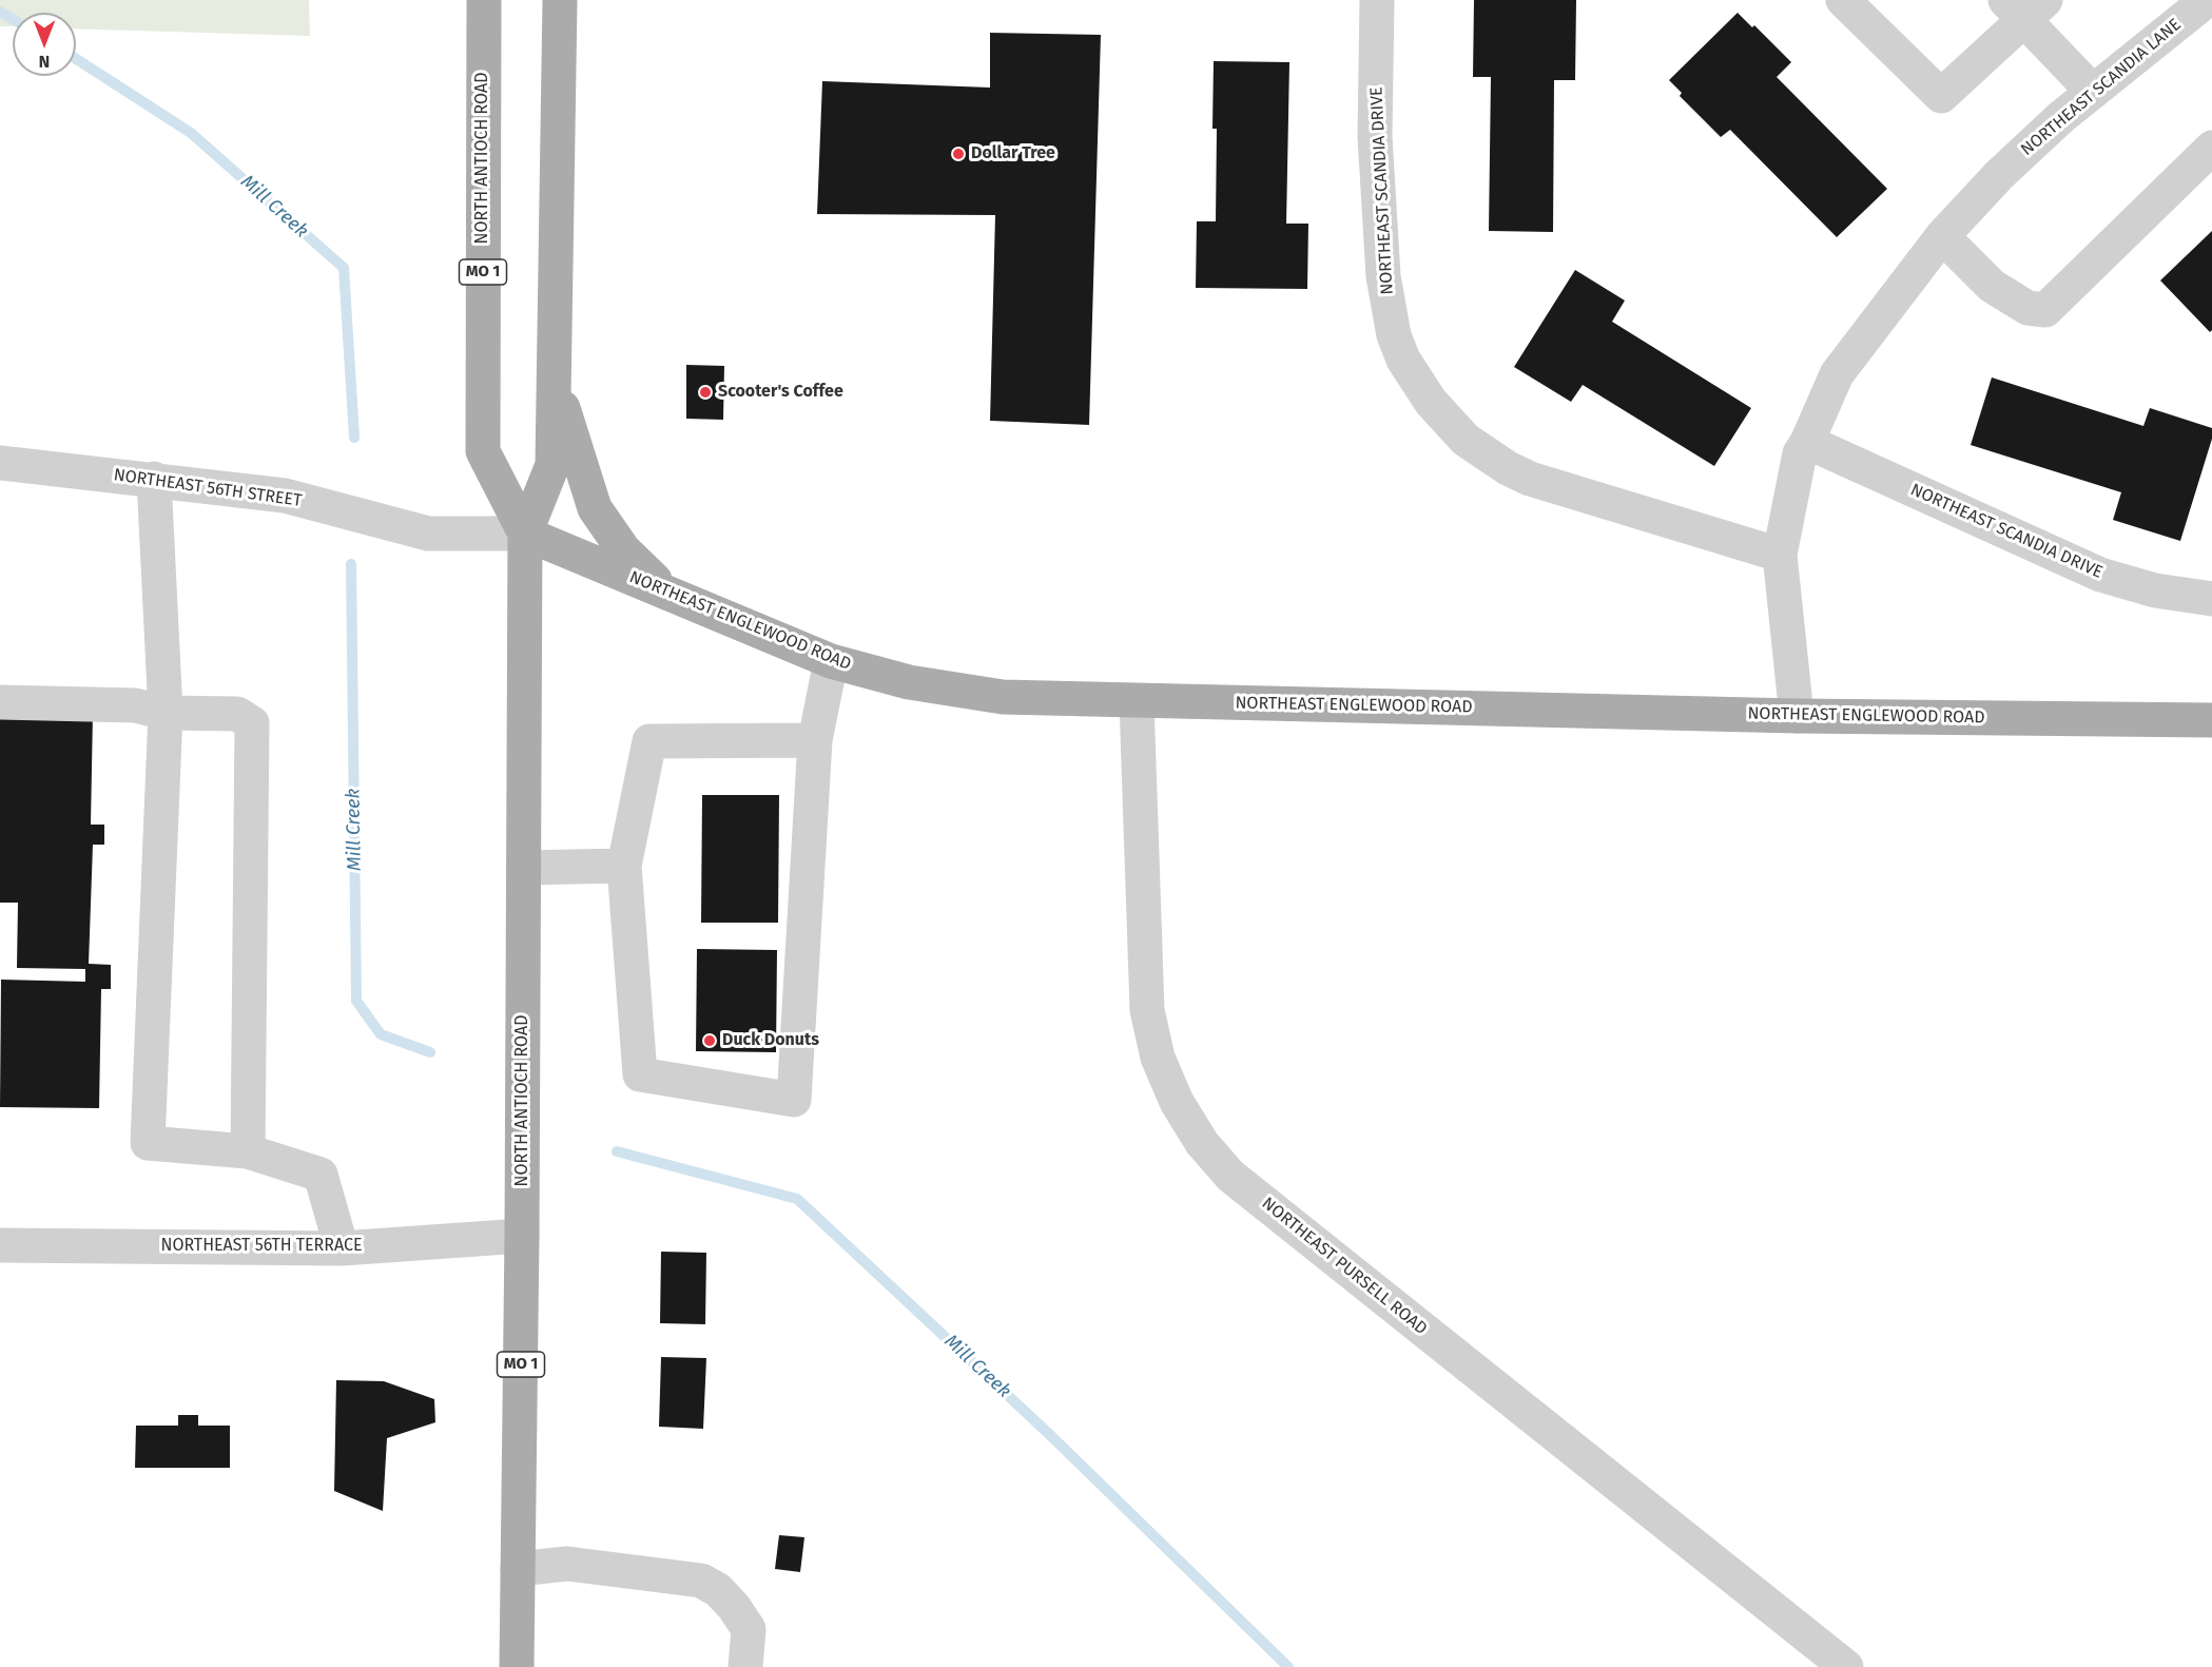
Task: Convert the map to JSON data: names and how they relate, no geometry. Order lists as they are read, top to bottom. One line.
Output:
{"streets":{"main road":["NORTH ANTIOCH ROAD","MO 1","NORTHEAST ENGLEWOOD ROAD"],"street":["NORTHEAST SCANDIA LANE","NORTHEAST SCANDIA DRIVE","NORTHEAST 56TH STREET","NORTHEAST 56TH TERRACE","NORTHEAST PURSELL ROAD"]},"crossings":[["NORTHEAST SCANDIA LANE","NORTHEAST SCANDIA DRIVE"],["NORTHEAST SCANDIA LANE","NORTHEAST ENGLEWOOD ROAD"],["NORTH ANTIOCH ROAD","NORTHEAST 56TH STREET"],["NORTH ANTIOCH ROAD","NORTHEAST ENGLEWOOD ROAD"],["NORTH ANTIOCH ROAD","NORTHEAST 56TH TERRACE"],["NORTHEAST 56TH STREET","NORTHEAST ENGLEWOOD ROAD"],["NORTHEAST ENGLEWOOD ROAD","NORTHEAST PURSELL ROAD"]],"water":["Mill Creek"],"places":["Dollar Tree","Scooter's Coffee","Duck Donuts"],"north":"bottom"}
